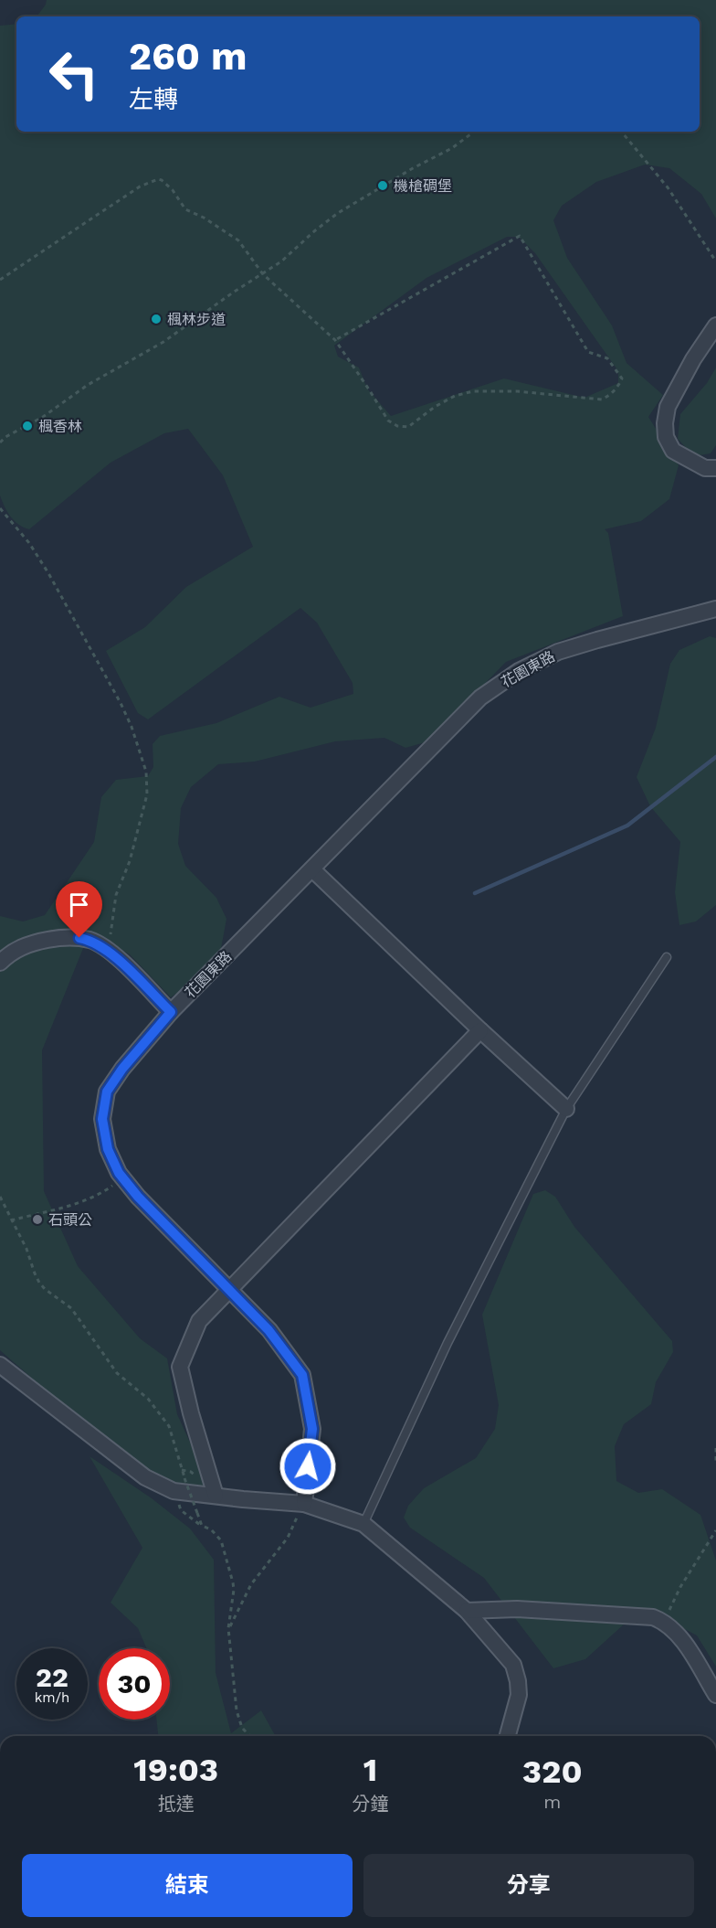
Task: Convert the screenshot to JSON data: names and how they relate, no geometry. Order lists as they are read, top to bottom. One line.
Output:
{"streets":{"street":["花園東路"]},"places":["機槍碉堡","楓林步道","楓香林","石頭公"],"page":{"turn":["260 m","左轉"],"speed":"22 km/h","limit":"30","eta":["19:03","抵達","1","分鐘","320","m"],"buttons":["結束","分享"]}}
